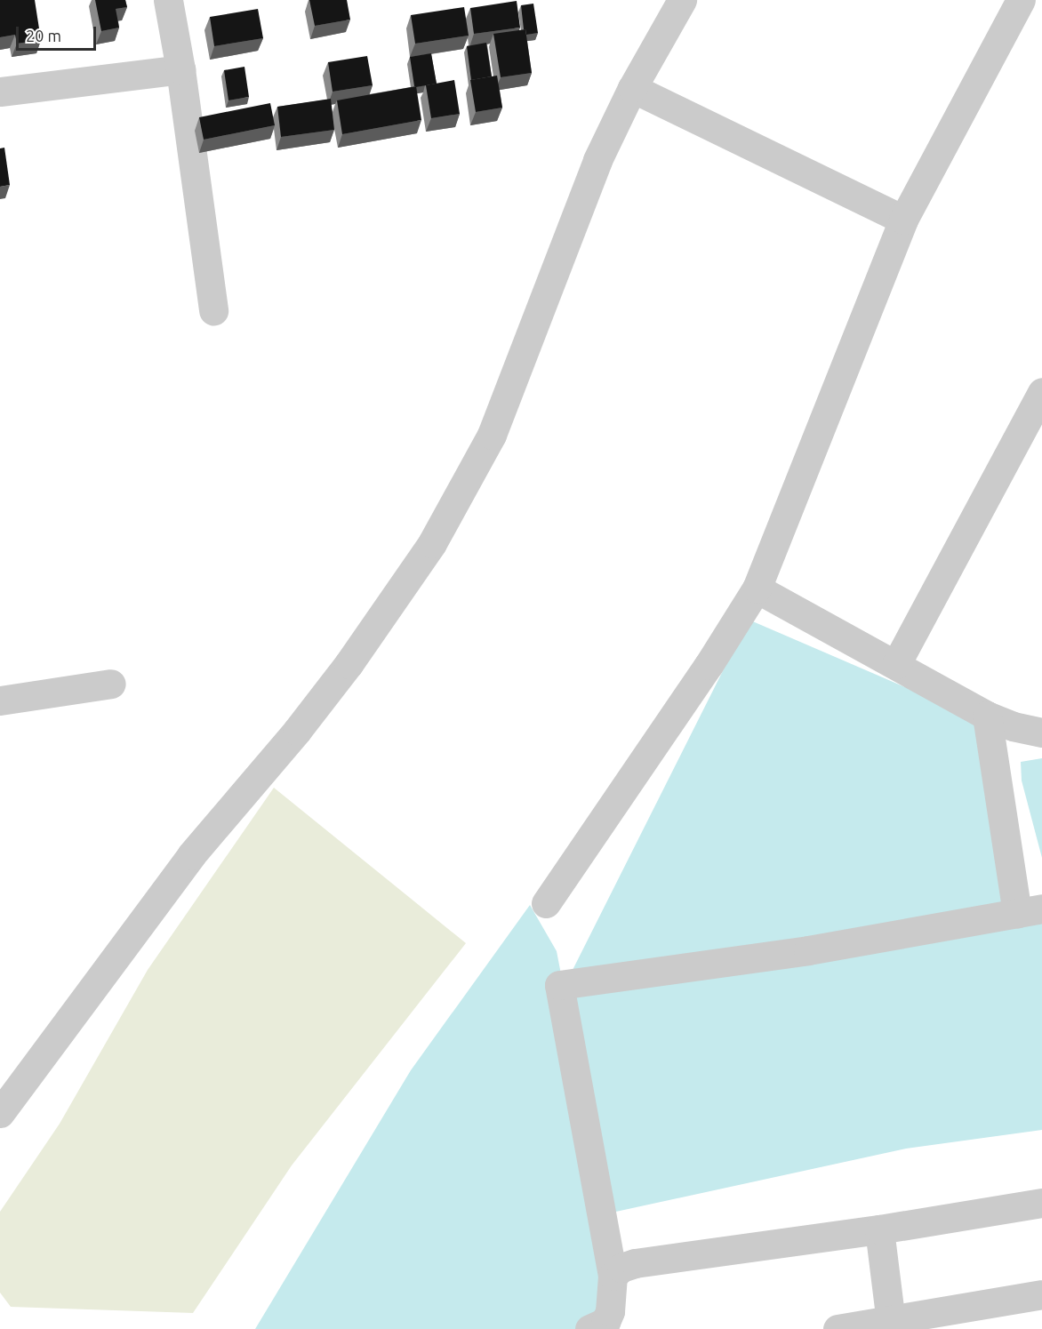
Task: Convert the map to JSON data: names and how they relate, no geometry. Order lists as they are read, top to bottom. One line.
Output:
{"scale_bar":"20 m"}
